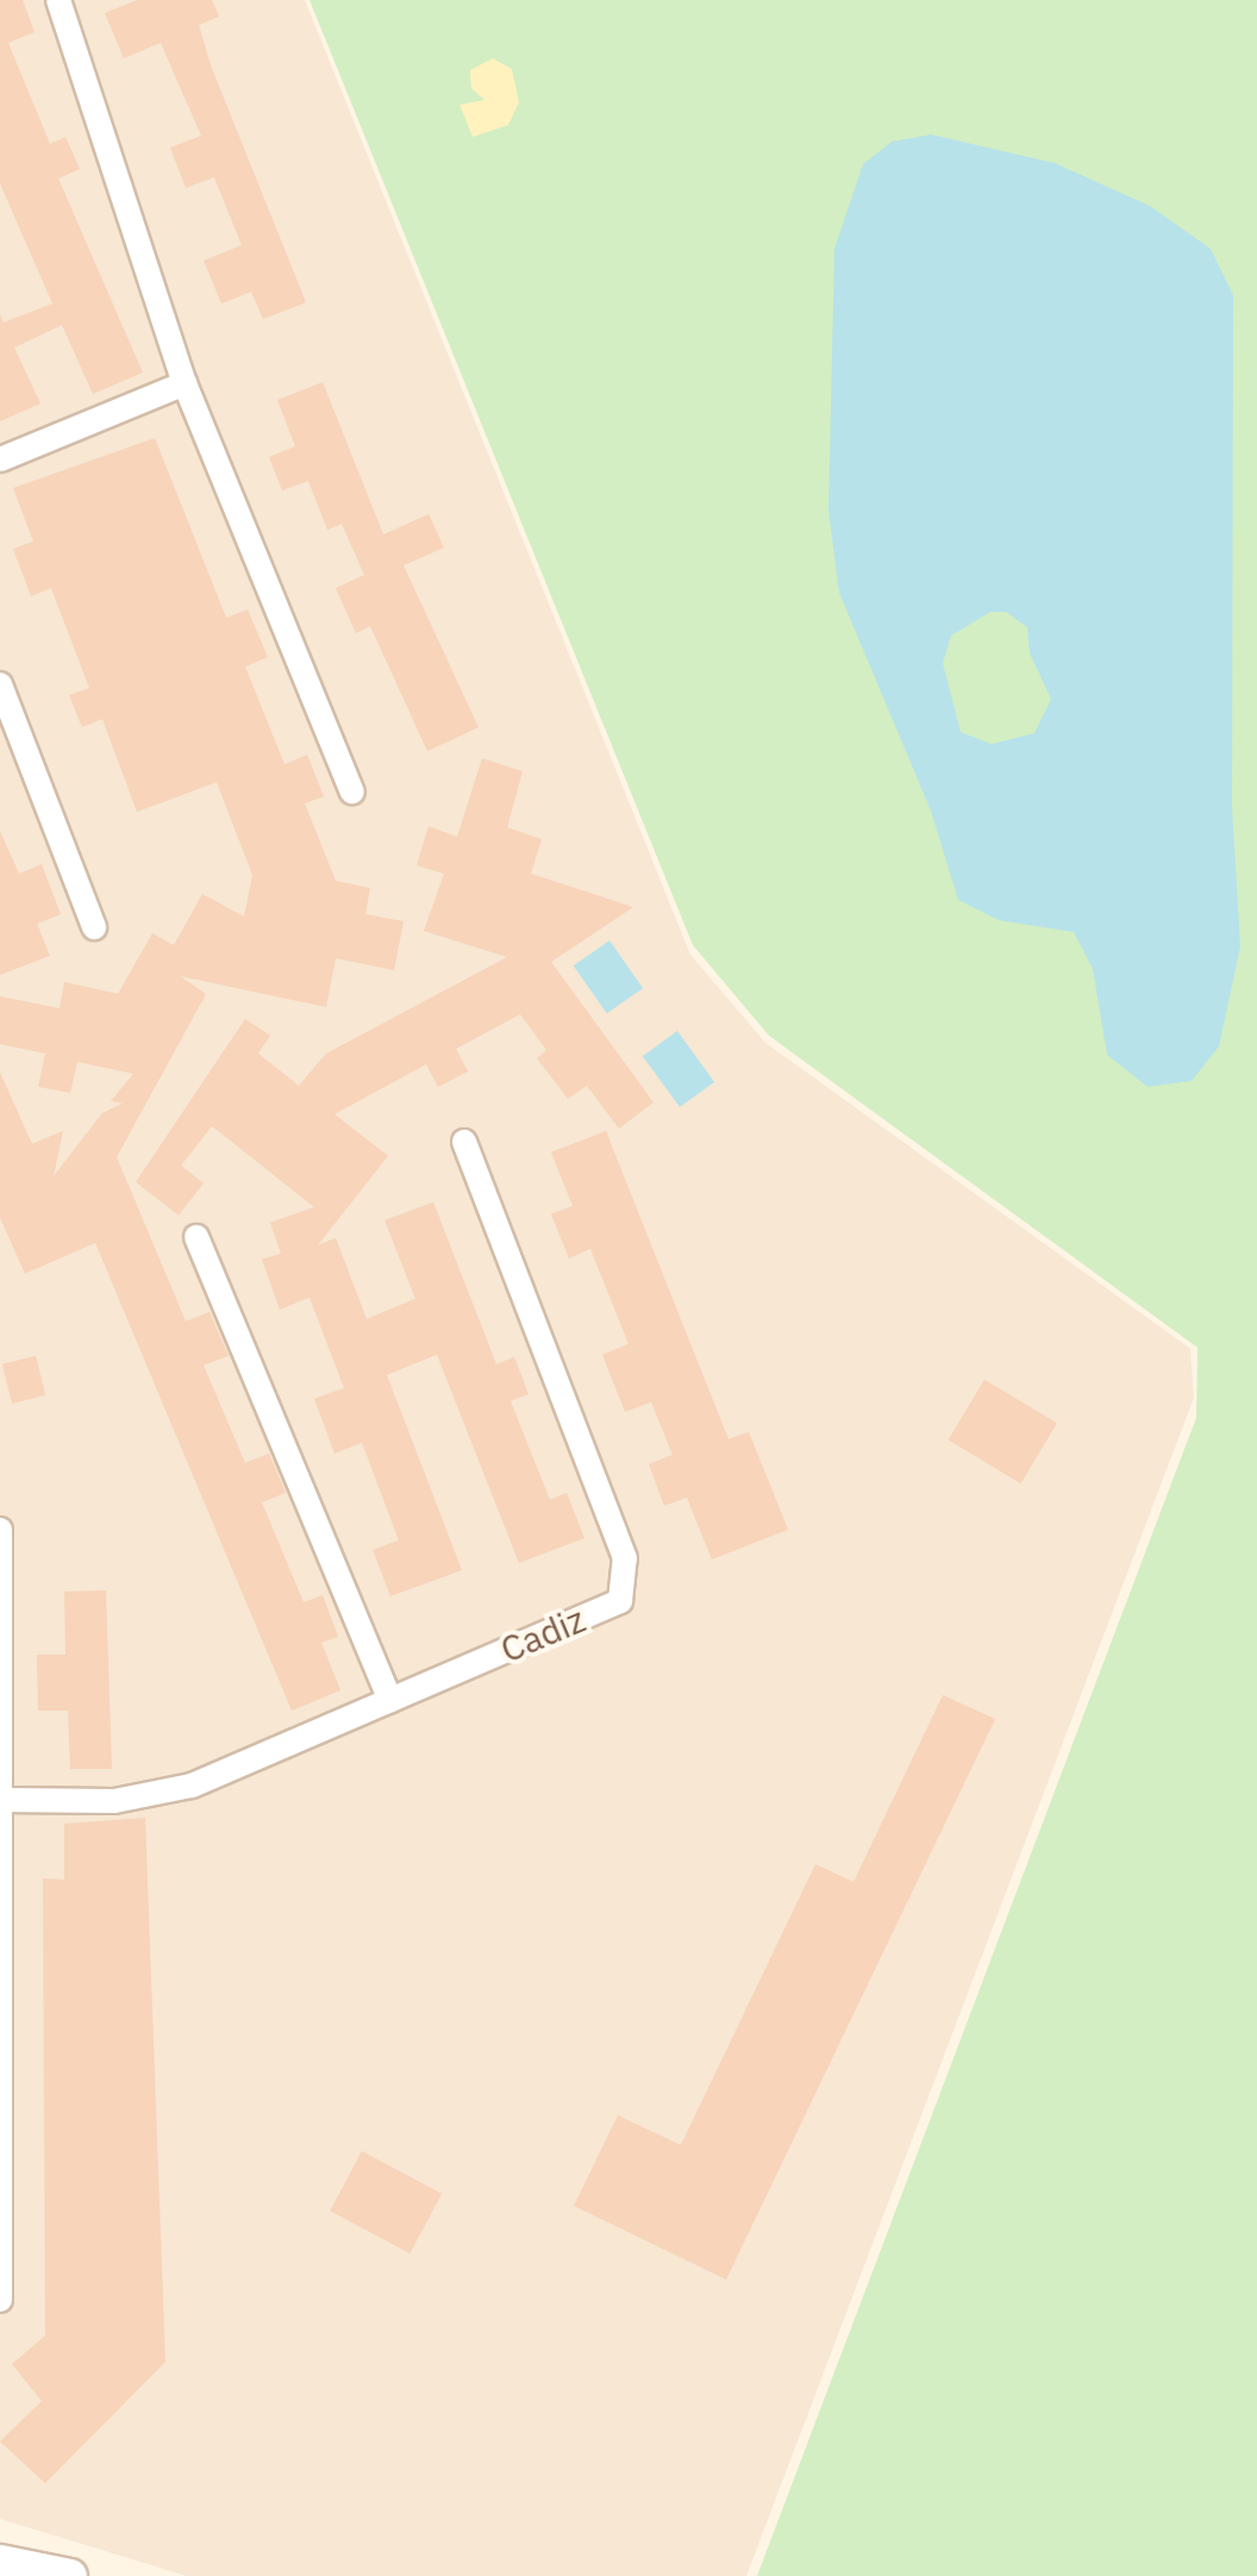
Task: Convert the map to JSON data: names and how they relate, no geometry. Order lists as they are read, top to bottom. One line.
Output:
{"streets":{"street":["Cadiz"]}}
